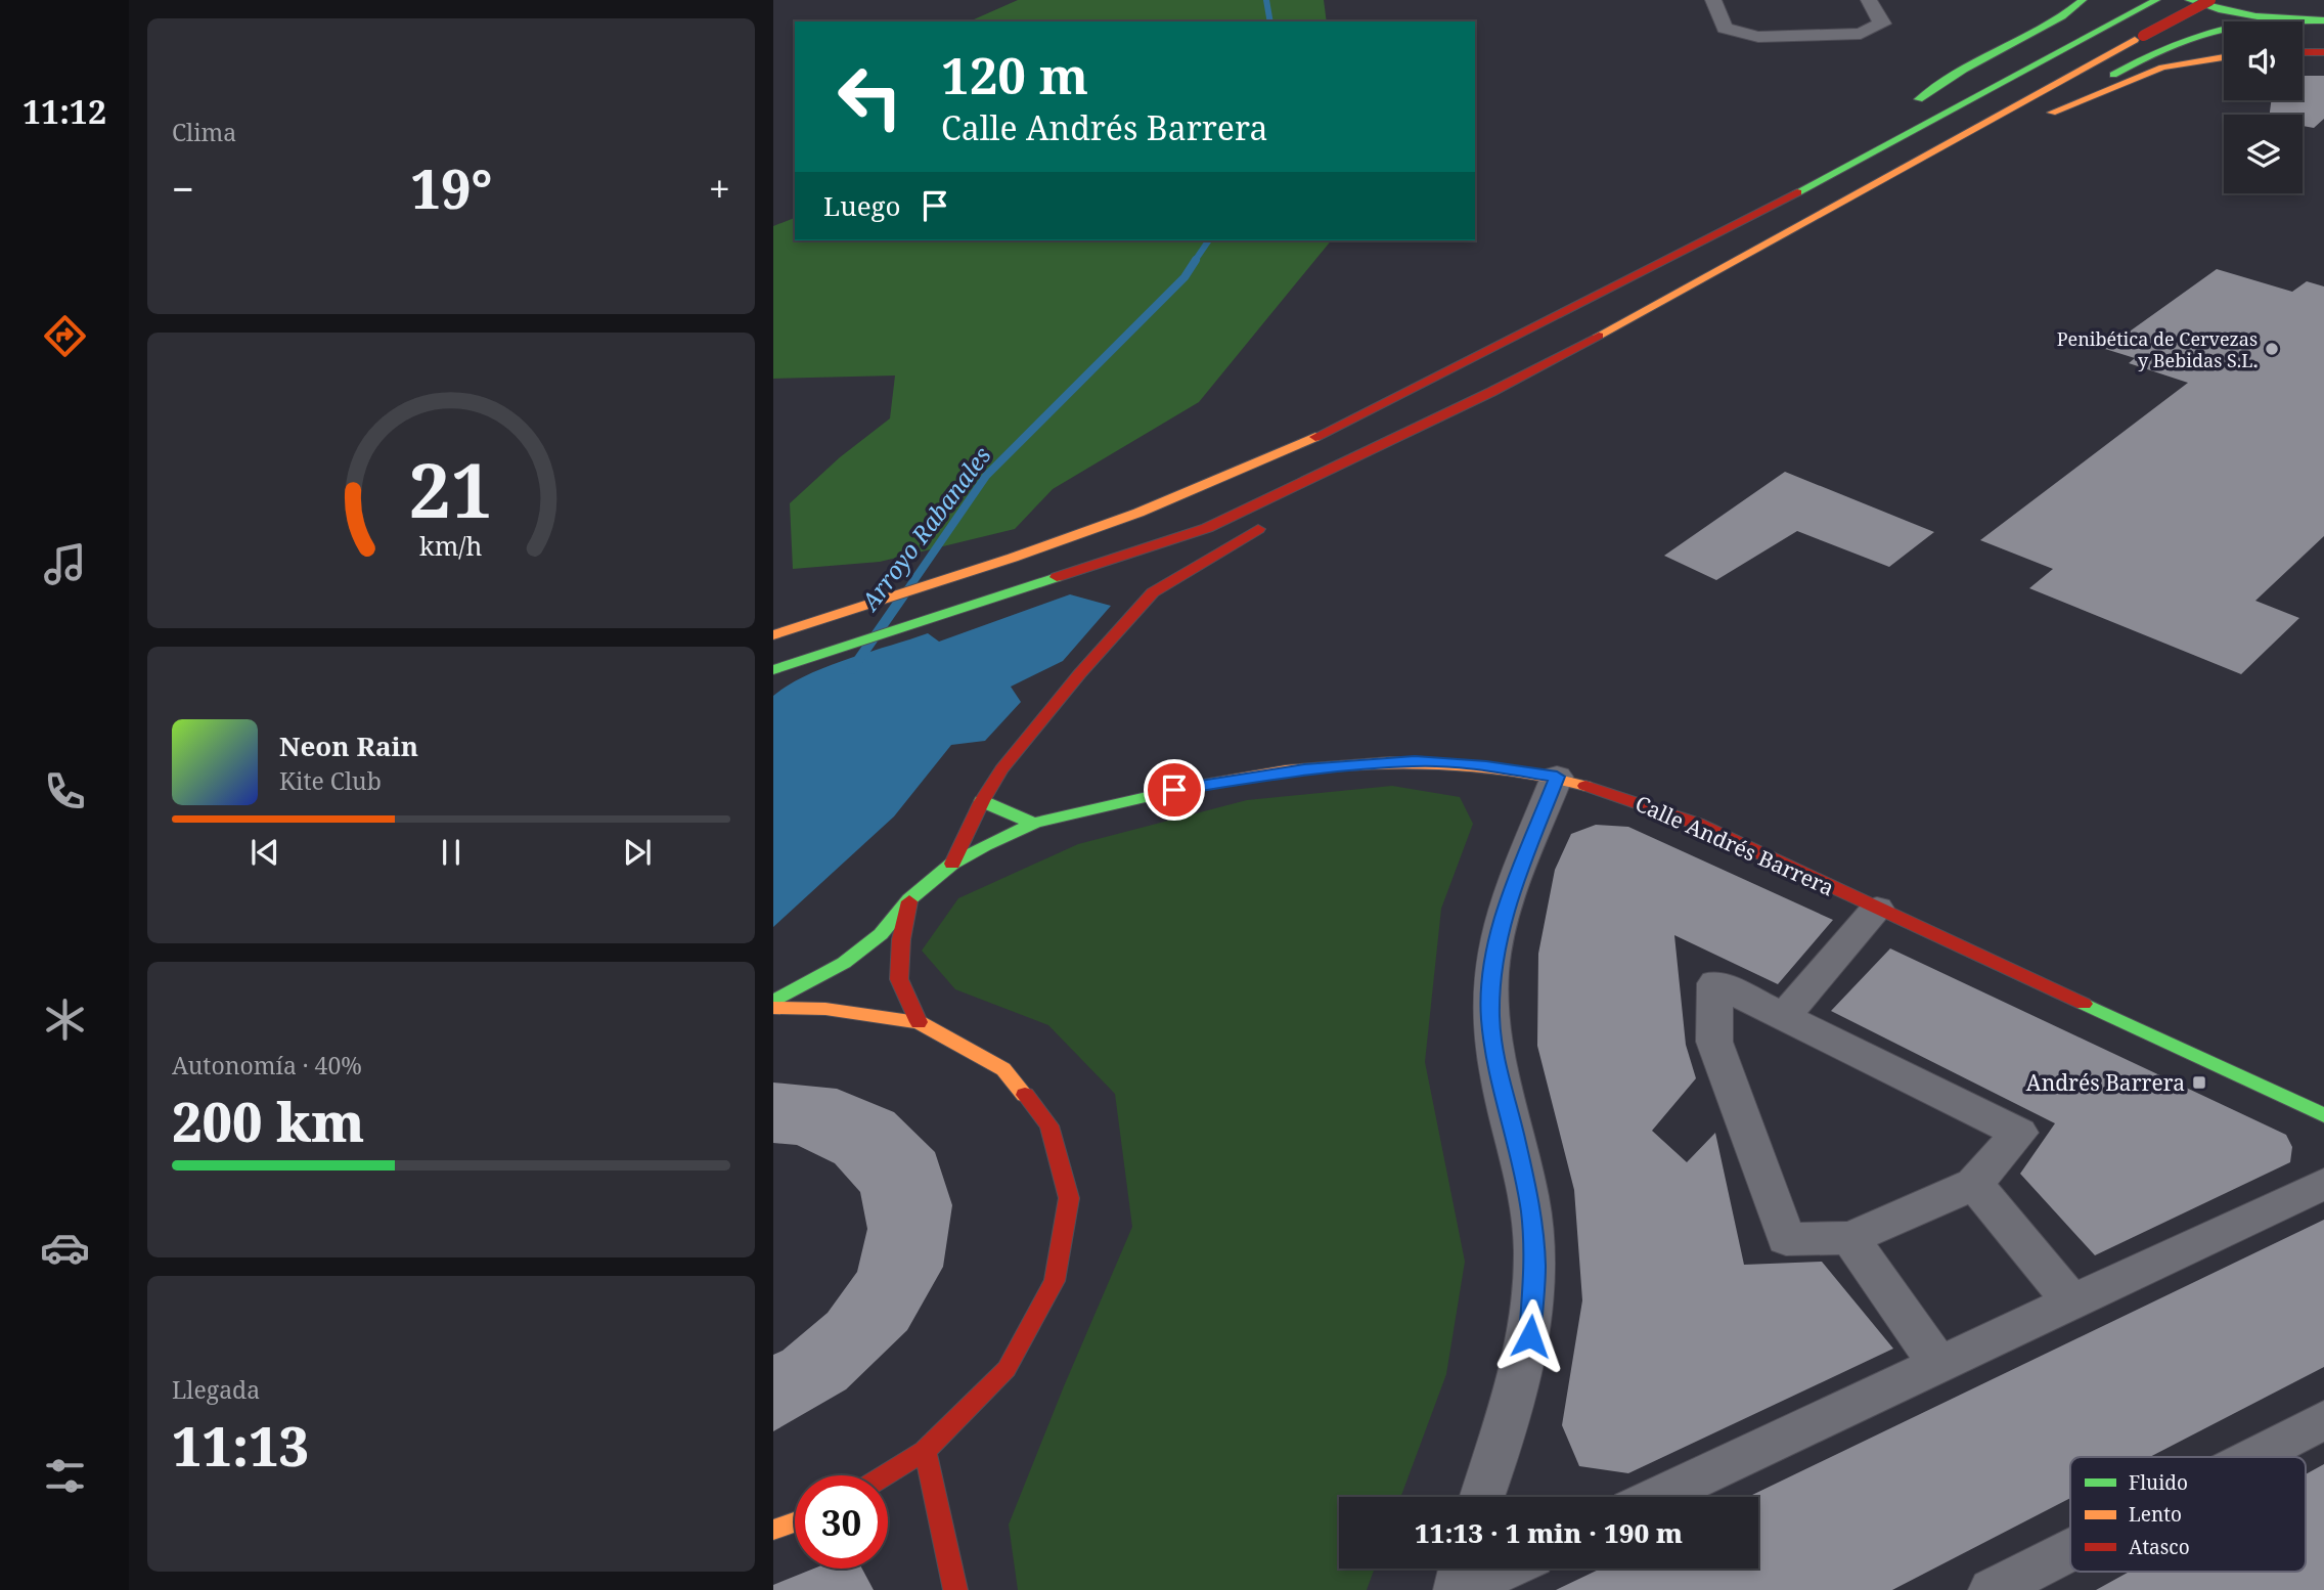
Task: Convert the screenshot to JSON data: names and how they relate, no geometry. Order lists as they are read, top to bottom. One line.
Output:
{"streets":{"main road":["Calle Andrés Barrera"]},"water":["Arroyo Rabanales"],"places":{"other":["Penibética de Cervezas y Bebidas S.L."],"transit":["Andrés Barrera"]},"legend":["Fluido","Lento","Atasco"],"page":{"tabs":"11:12","tile":["Clima",["Autonomía · 40%","200 km"],["Llegada","11:13"]],"turn":["120 m","Calle Andrés Barrera"],"heat":["−","19°","+"],"then":"Luego","song":["Neon Rain","Kite Club"],"limit":"30","trip":"11:13 · 1 min · 190 m","gauge":["21","km/h"]}}
